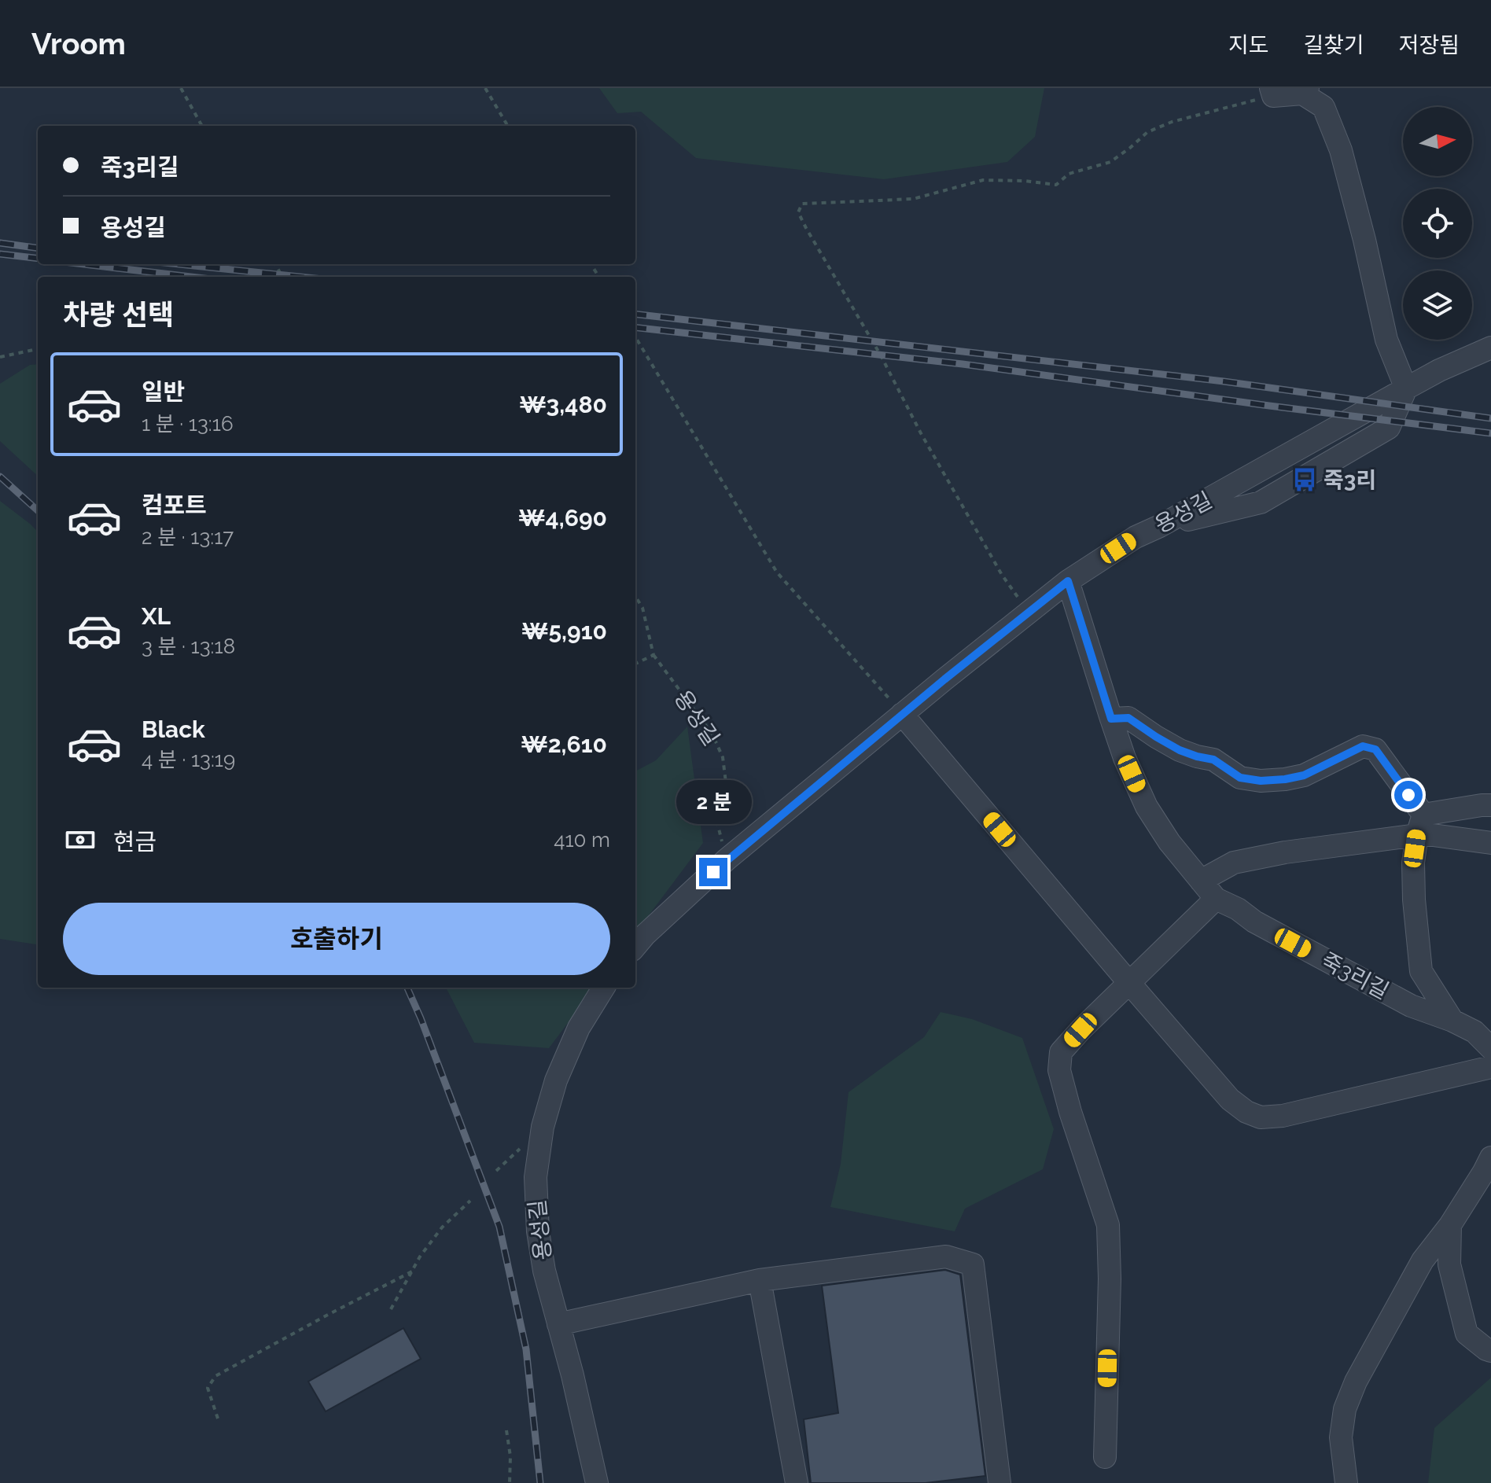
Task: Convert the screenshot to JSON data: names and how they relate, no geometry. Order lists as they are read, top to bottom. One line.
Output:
{"streets":{"street":["용성길","죽3리길"]},"crossings":[["용성길","죽3리길"]],"places":{"bus stop":["죽3리"]},"north":"right","page":{"header":"Vroom","nav":["지도","길찾기","저장됨"],"banner":["죽3리길","용성길"],"heading":"차량 선택","list":[{"name":"일반","note":"1 분 · 13:16","value":"₩3,480"},{"name":"컴포트","note":"2 분 · 13:17","value":"₩4,690"},{"name":"XL","note":"3 분 · 13:18","value":"₩5,910"},{"name":"Black","note":"4 분 · 13:19","value":"₩2,610"}],"bubble":"2 분","pay":["현금","410 m"],"buttons":"호출하기"}}
